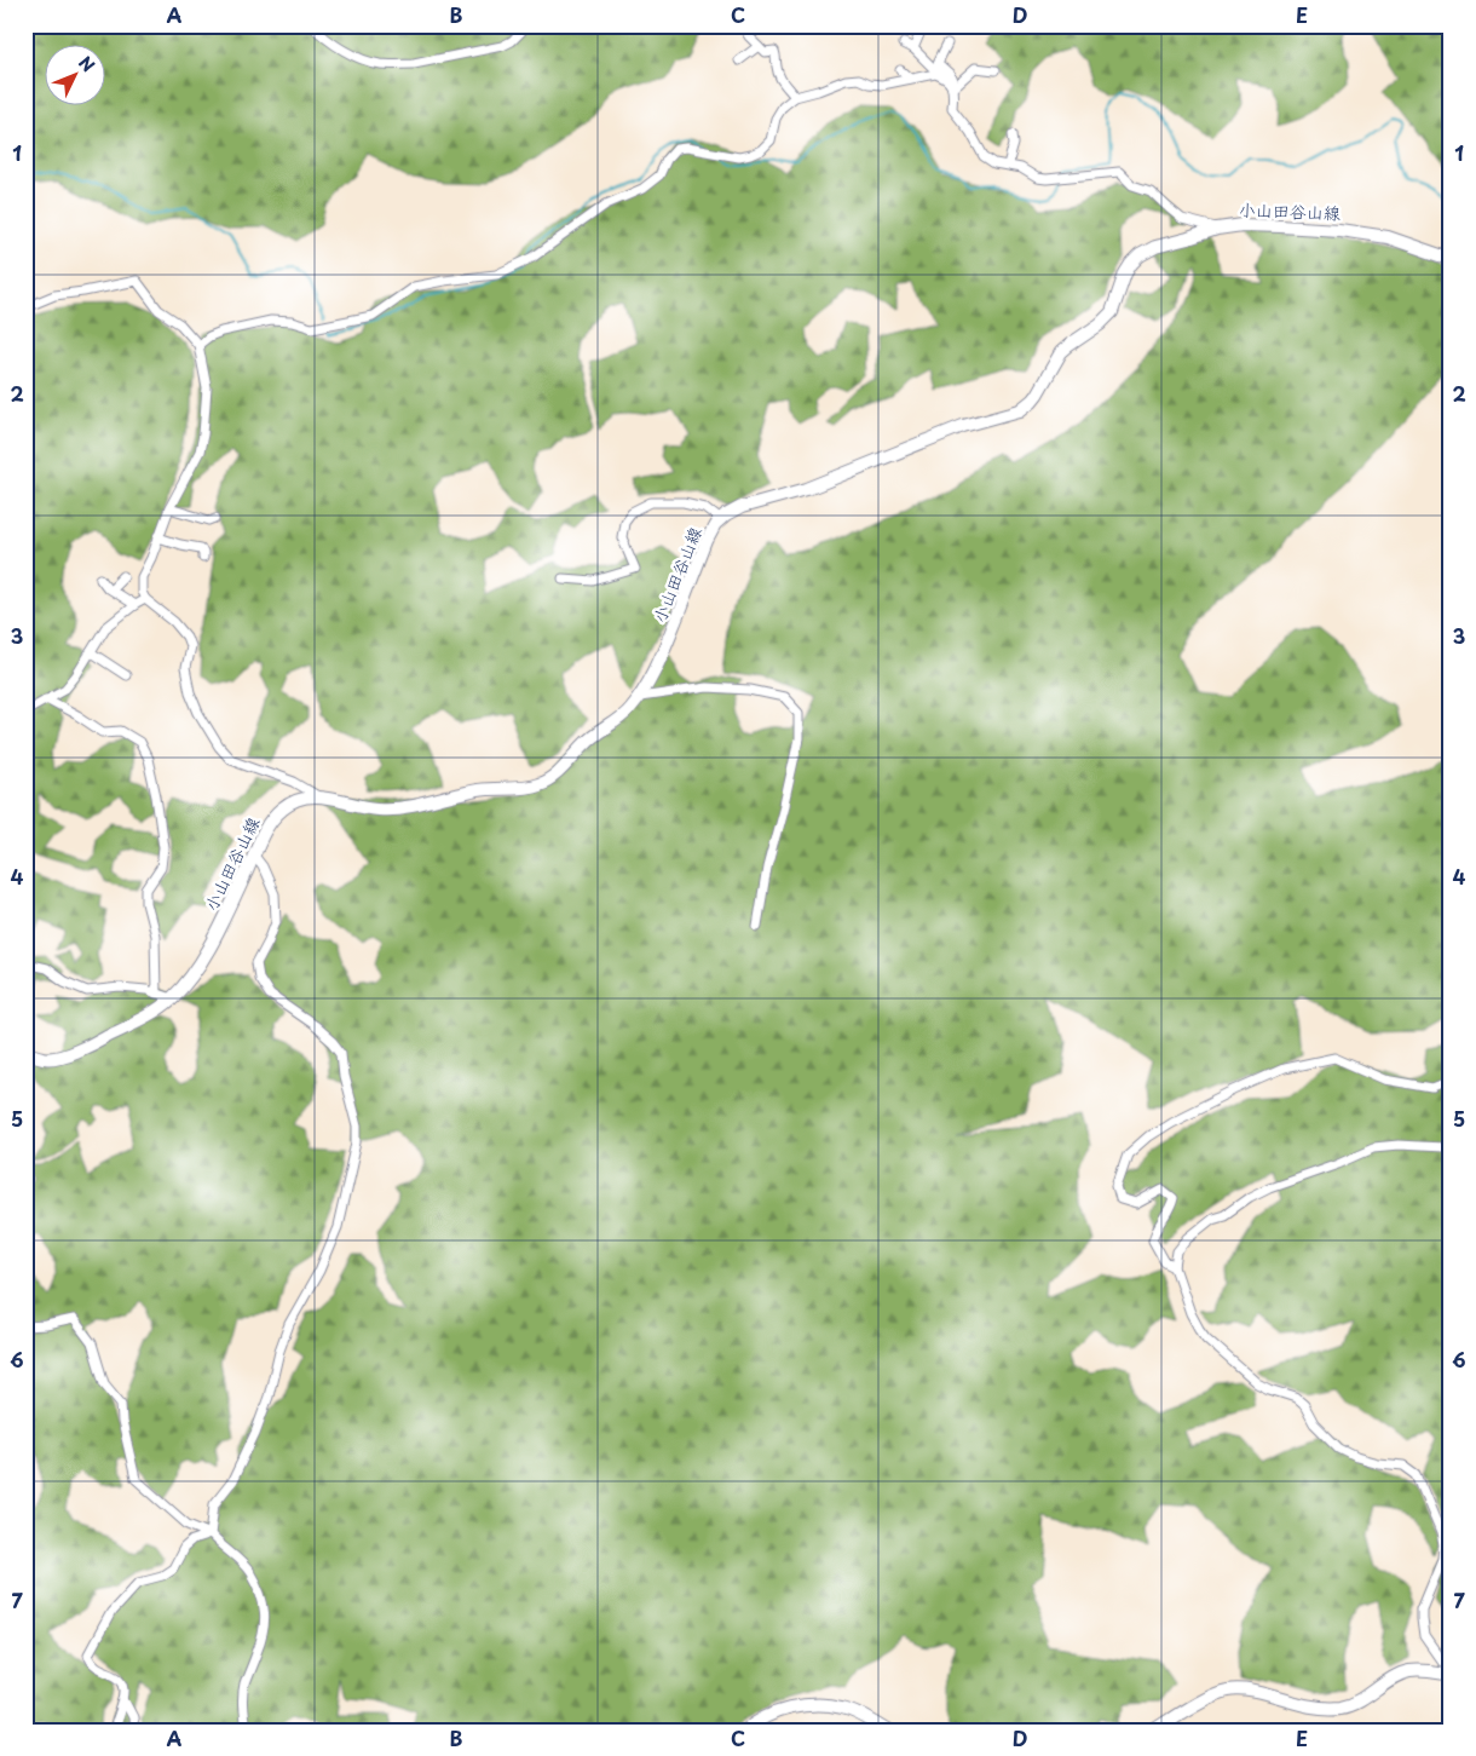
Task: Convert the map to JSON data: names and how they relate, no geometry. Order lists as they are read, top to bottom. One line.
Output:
{"streets":{"main road":["小山田谷山線"]},"north":"top right","grid":{"columns":["A","B","C","D","E"],"rows":["1","2","3","4","5","6","7"]}}
